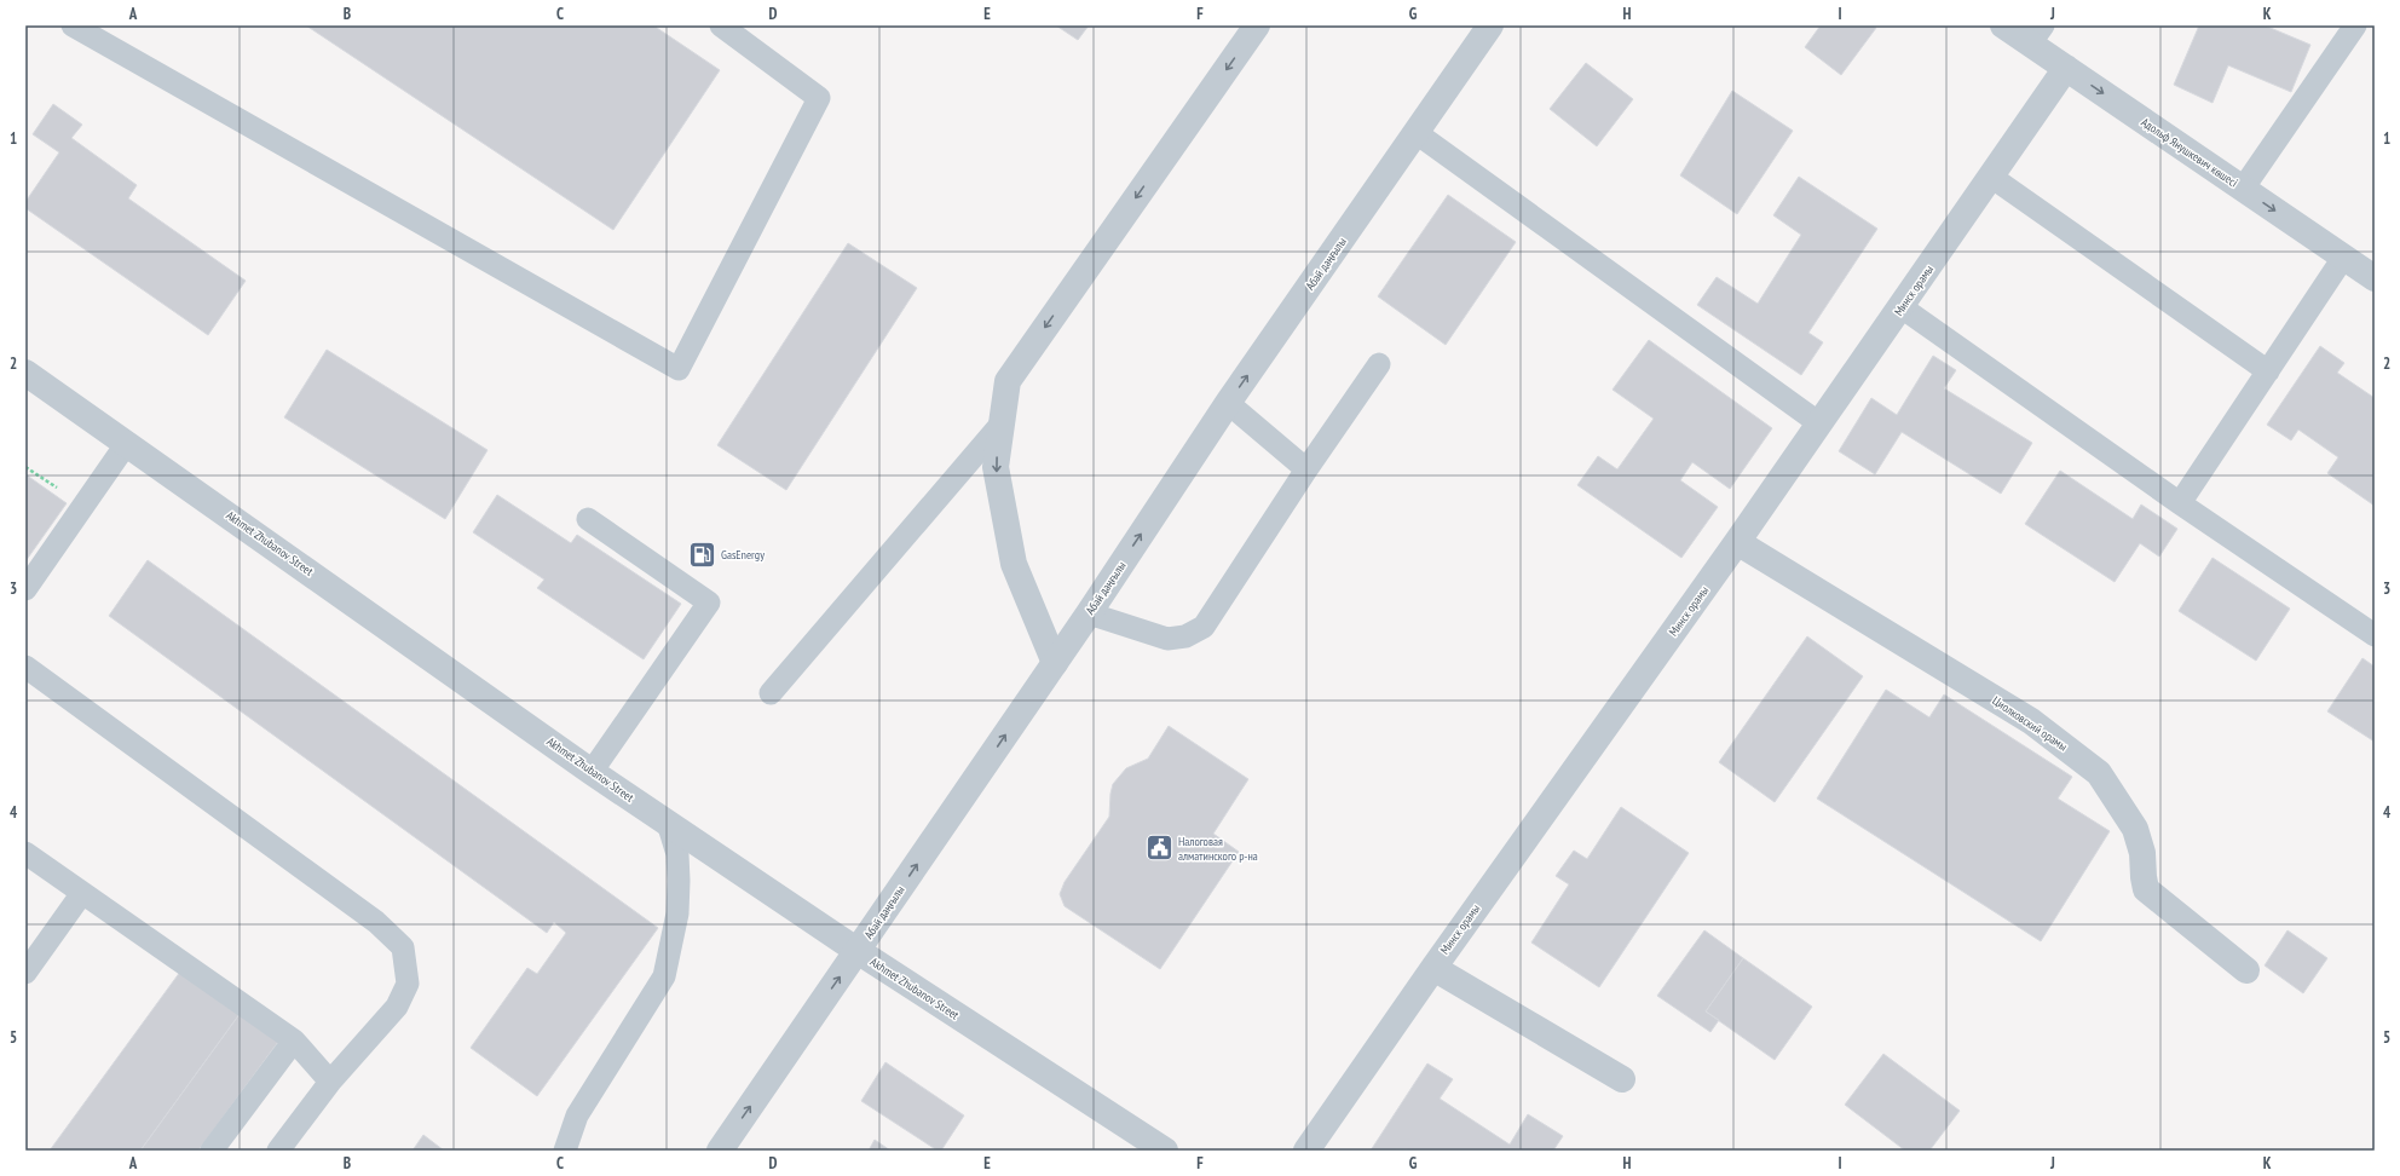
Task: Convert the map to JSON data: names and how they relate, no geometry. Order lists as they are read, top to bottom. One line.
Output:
{"streets":{"street":["Адольф Янушкевич көшесі","Абай даңғылы","Минск орамы","Akhmet Zhubanov Street","Циолковский орамы"]},"crossings":[["Адольф Янушкевич көшесі","Минск орамы"],["Абай даңғылы","Akhmet Zhubanov Street"],["Минск орамы","Циолковский орамы"]],"one_way":["Адольф Янушкевич көшесі"],"places":{"fuel station":["GasEnergy"],"public building":["Налоговая алматинского р-на"]},"grid":{"columns":["A","B","C","D","E","F","G","H","I","J","K"],"rows":["1","2","3","4","5"]}}
